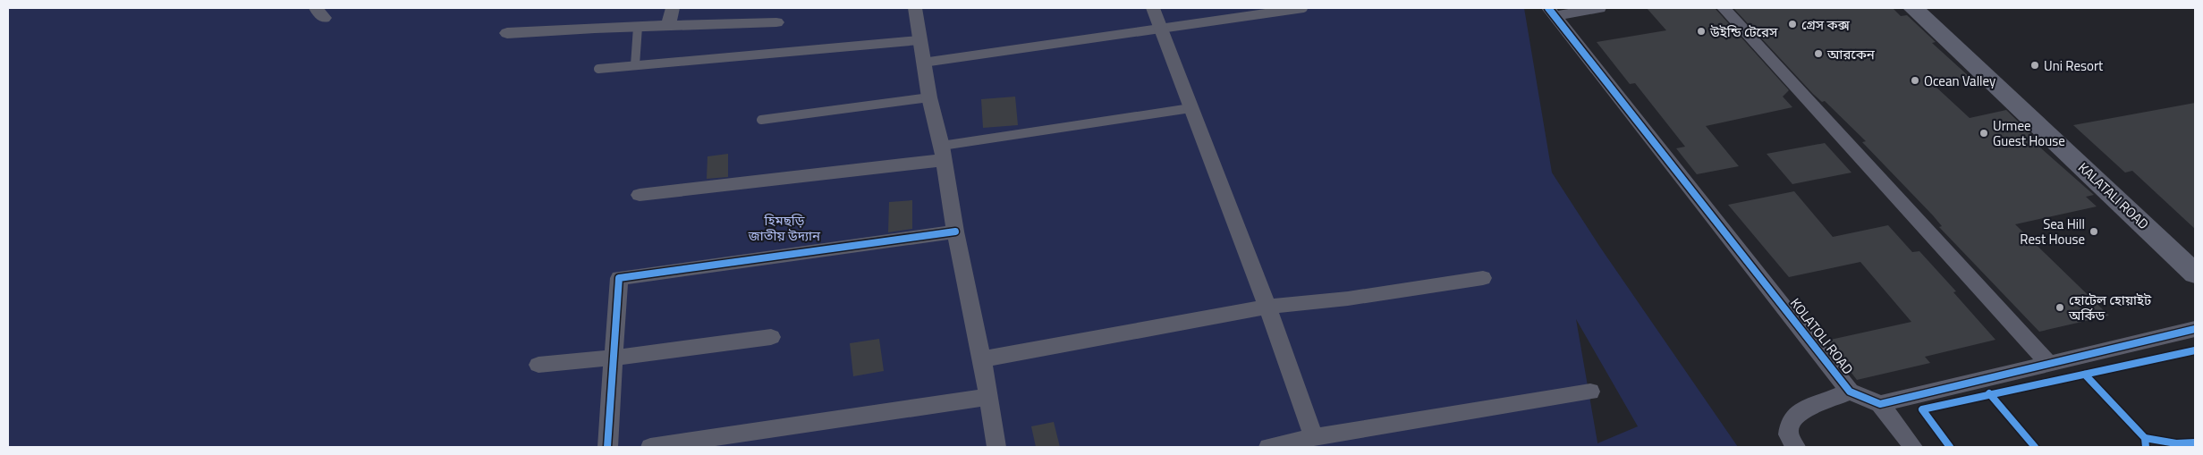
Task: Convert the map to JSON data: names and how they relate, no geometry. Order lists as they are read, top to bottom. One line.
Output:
{"streets":{"highway":["KALATALI ROAD"],"street":["KOLATOLI ROAD"]},"parks":["হিমছড়ি জাতীয় উদ্যান"],"places":["গ্রেস কক্স","উইন্ডি টেরেস","আরকেন","Uni Resort","Ocean Valley","Urmee Guest House","Sea Hill Rest House","হোটেল হোয়াইট অর্কিড"]}
